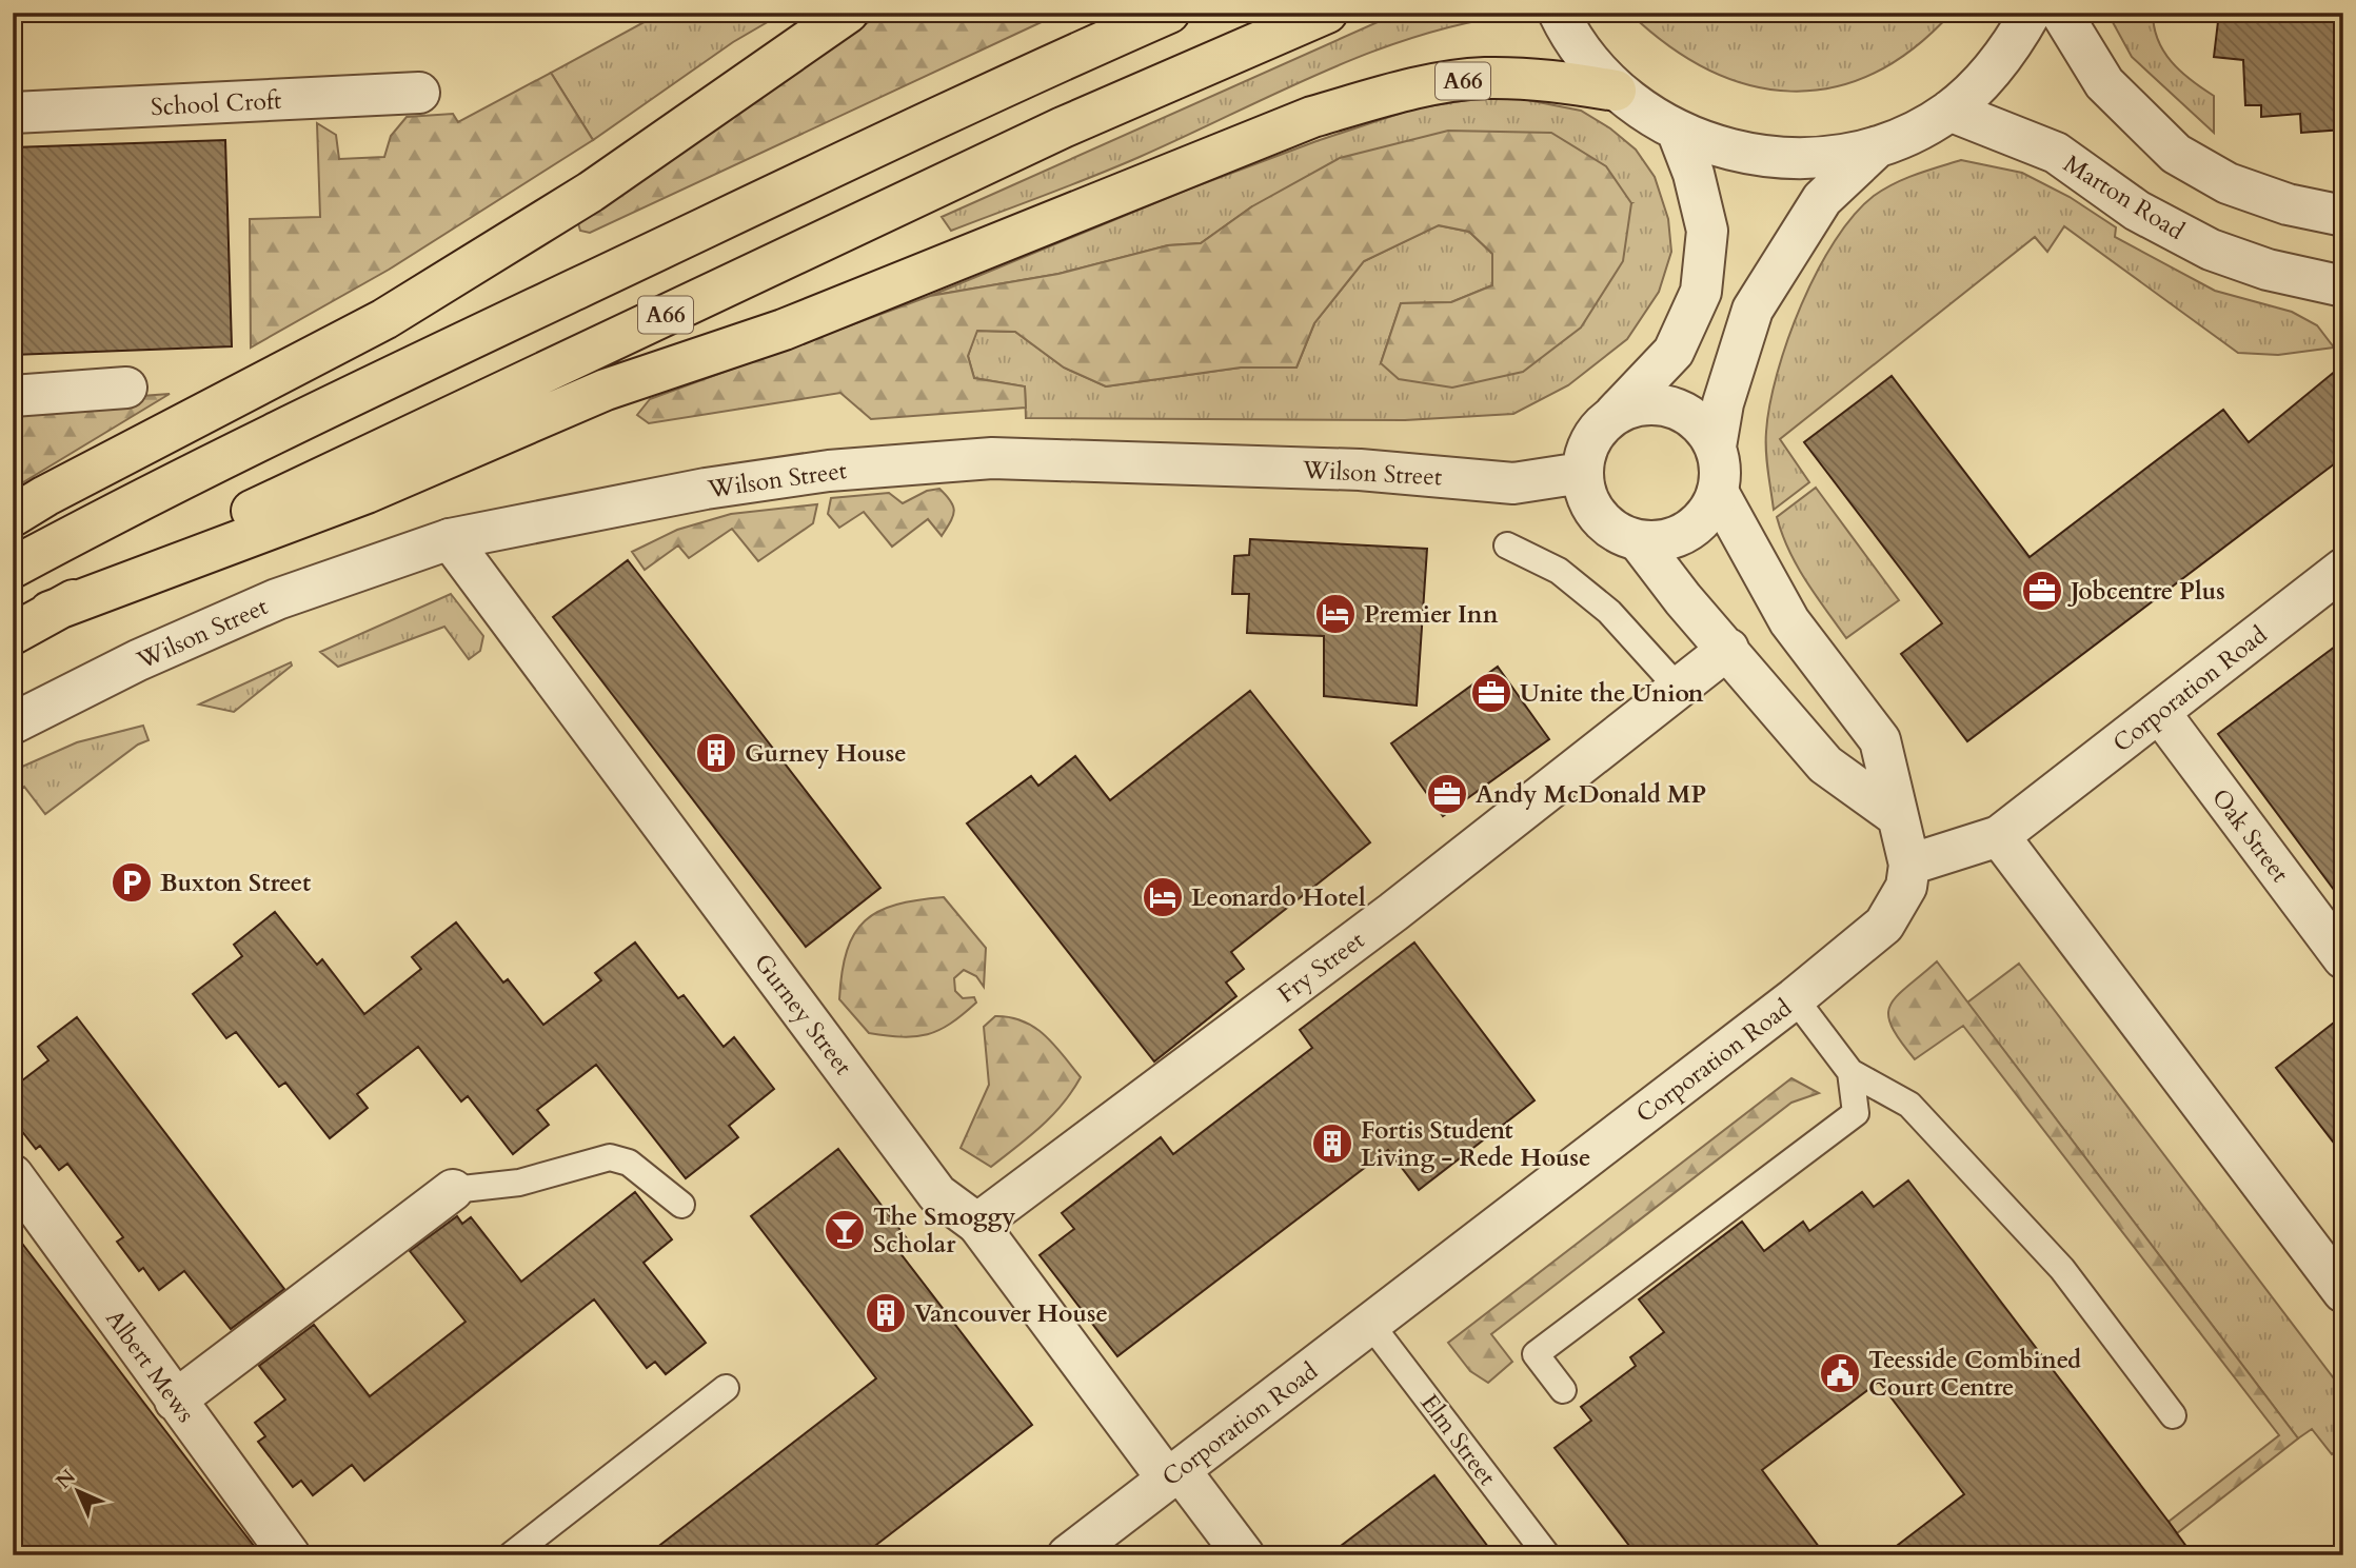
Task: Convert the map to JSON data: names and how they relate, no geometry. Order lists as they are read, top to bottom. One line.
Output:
{"streets":{"highway":["A66"],"street":["School Croft","Marton Road","Wilson Street","Corporation Road","Oak Street","Fry Street","Gurney Street","Albert Mews"],"lane":["Elm Street"]},"crossings":[["Wilson Street","Gurney Street"],["Corporation Road","Oak Street"],["Corporation Road","Gurney Street"],["Corporation Road","Elm Street"],["Fry Street","Gurney Street"]],"places":{"office":["Jobcentre Plus","Unite the Union","Andy McDonald MP"],"hotel":["Premier Inn","Leonardo Hotel"],"building":["Gurney House","Fortis Student Living - Rede House","Vancouver House"],"parking":["Buxton Street"],"bar":["The Smoggy Scholar"],"public building":["Teesside Combined Court Centre"]},"north":"top left"}
